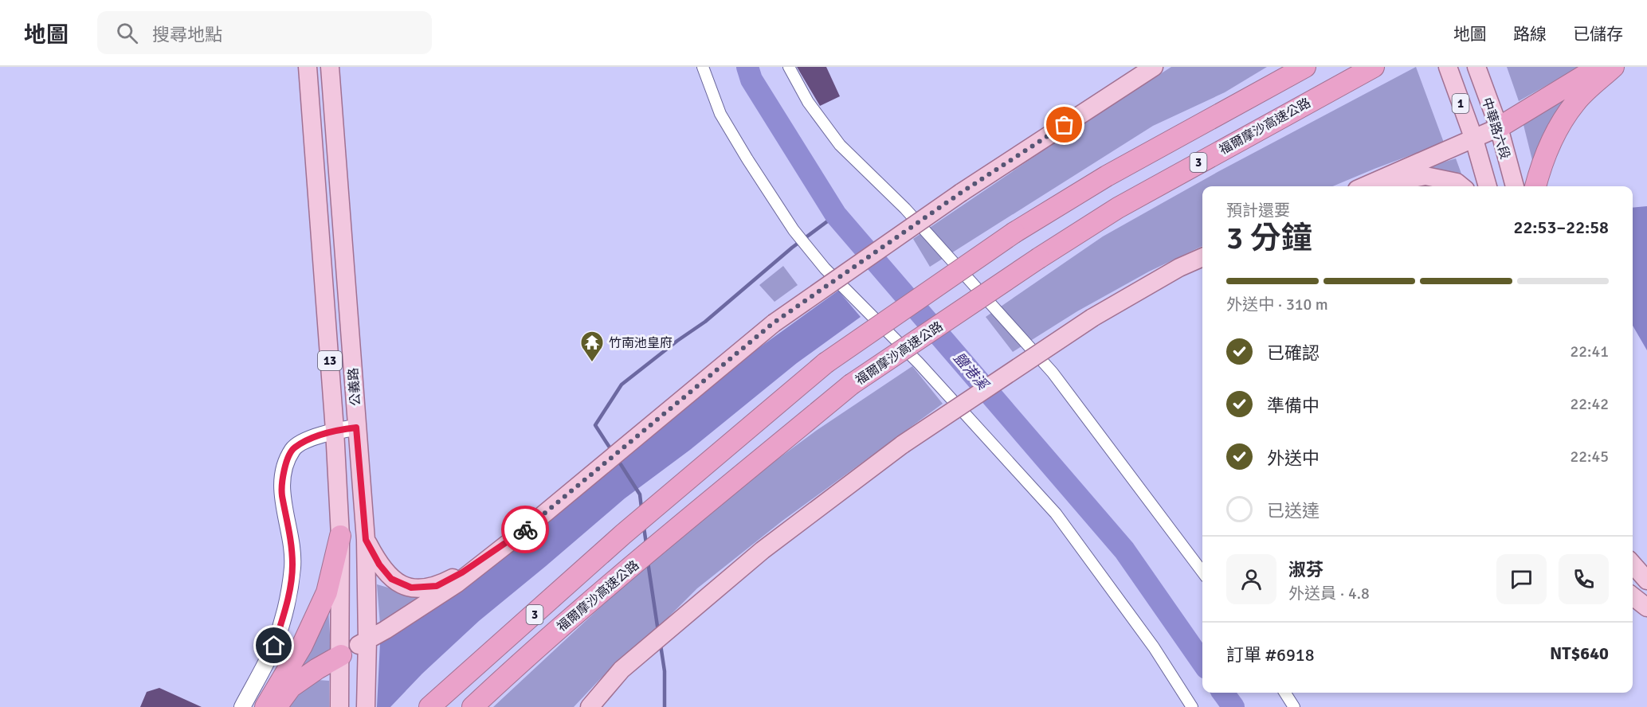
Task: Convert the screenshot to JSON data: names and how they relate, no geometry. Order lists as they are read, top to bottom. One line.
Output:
{"streets":{"highway":["福爾摩沙高速公路","3"],"main road":["1","中華路六段","13","公義路"]},"water":["鹽港溪"],"places":{"temple":["竹南池皇府"]},"page":{"header":"地圖","search":"搜尋地點","nav":["地圖","路線","已儲存"],"heading":["3 分鐘","預計還要","22:53–22:58"],"panel":["淑芬","外送員 · 4.8","訂單 #6918","NT$640"],"bar":"外送中 · 310 m","list":[["已確認","22:41"],["準備中","22:42"],["外送中","22:45"],"已送達"]}}
